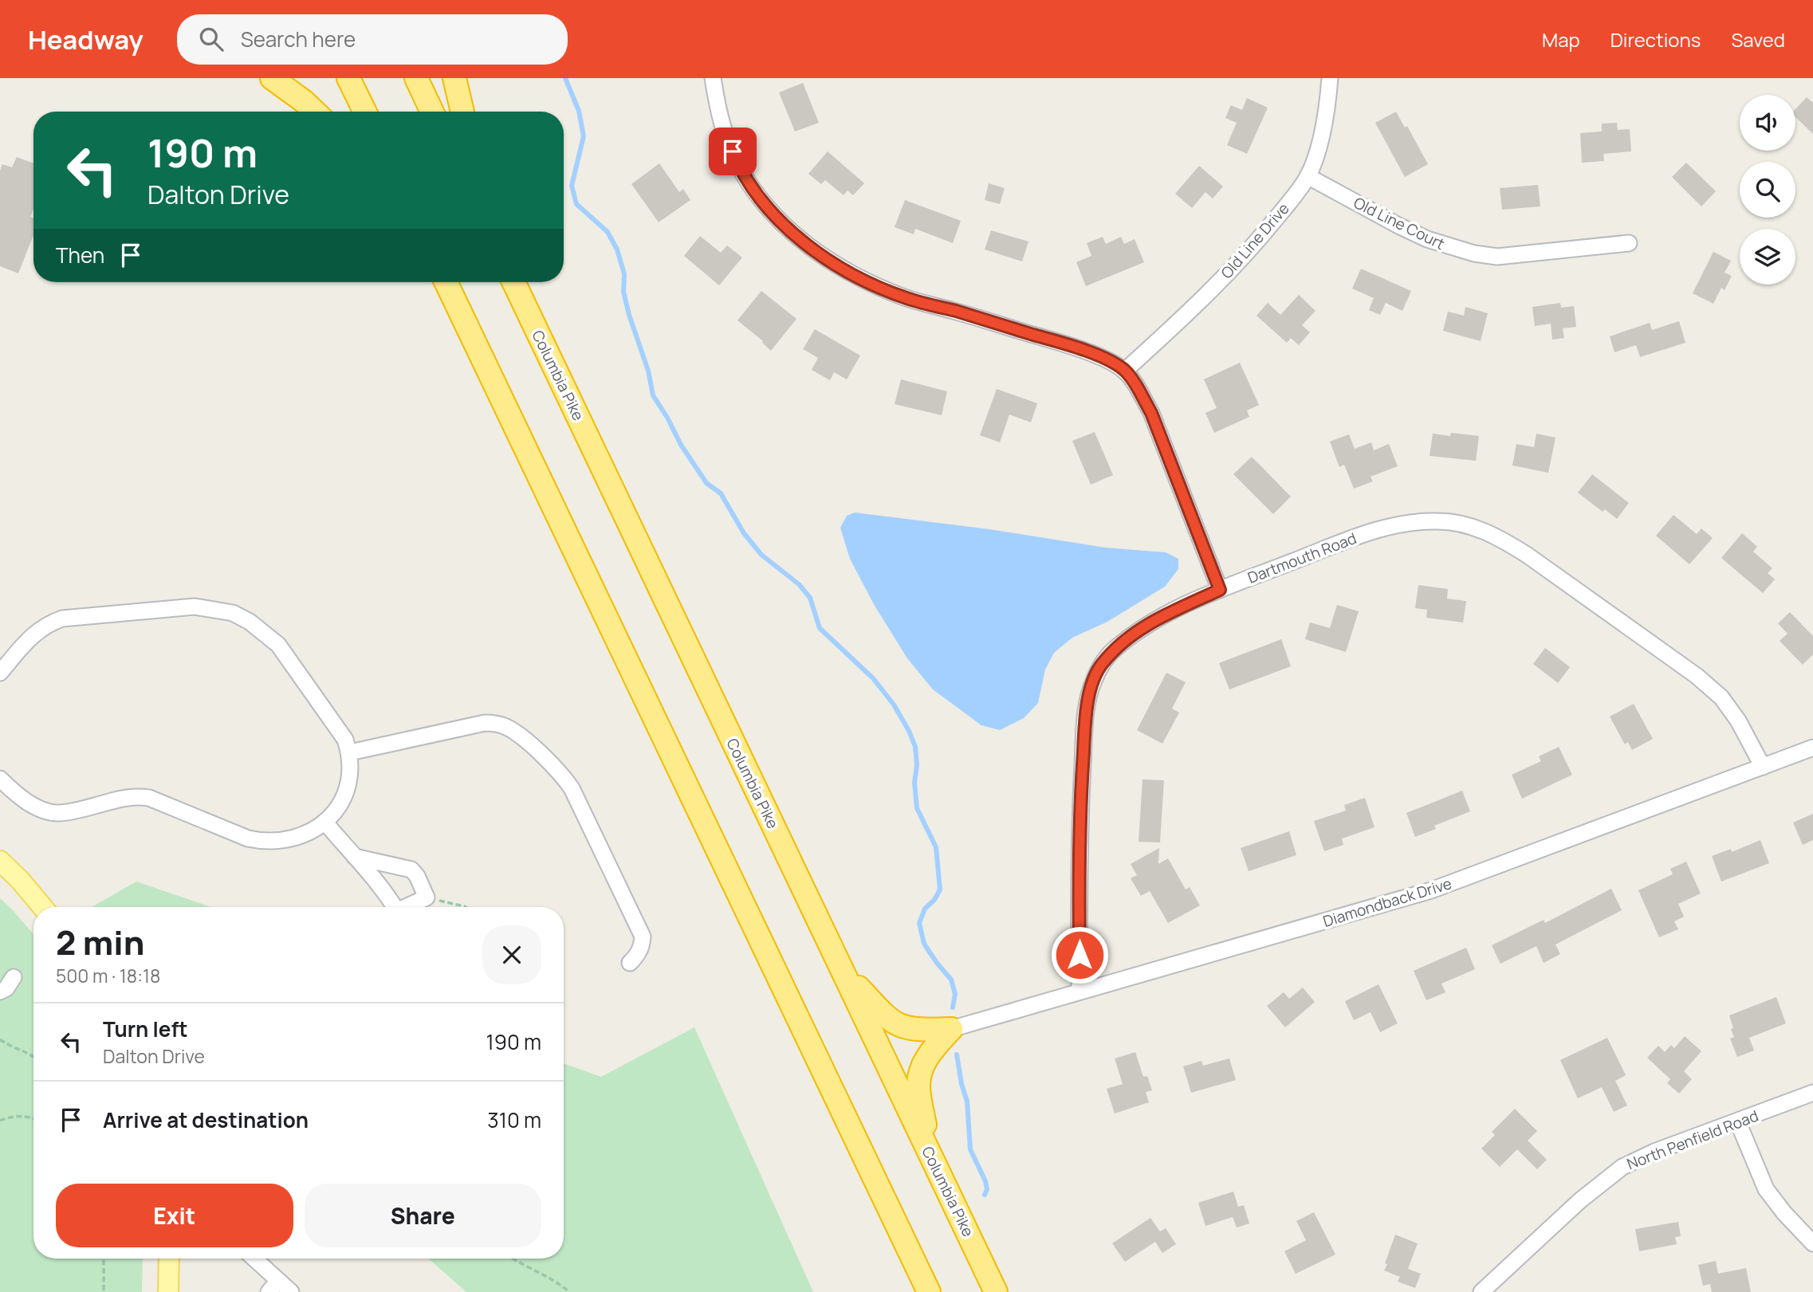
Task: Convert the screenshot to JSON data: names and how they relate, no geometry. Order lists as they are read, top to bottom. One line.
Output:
{"streets":{"highway":["Columbia Pike"],"street":["Old Line Court","Old Line Drive","Dartmouth Road","Diamondback Drive","North Penfield Road"]},"crossings":[["Old Line Court","Old Line Drive"],["Dartmouth Road","Diamondback Drive"]],"page":{"header":"Headway","search":"Search here","nav":["Map","Directions","Saved"],"turn":["190 m","Dalton Drive"],"then":"Then","heading":["2 min","500 m · 18:18"],"list":[{"name":"Turn left","note":"Dalton Drive","value":"190 m"},{"name":"Arrive at destination","value":"310 m"}],"buttons":["Exit","Share"]}}
